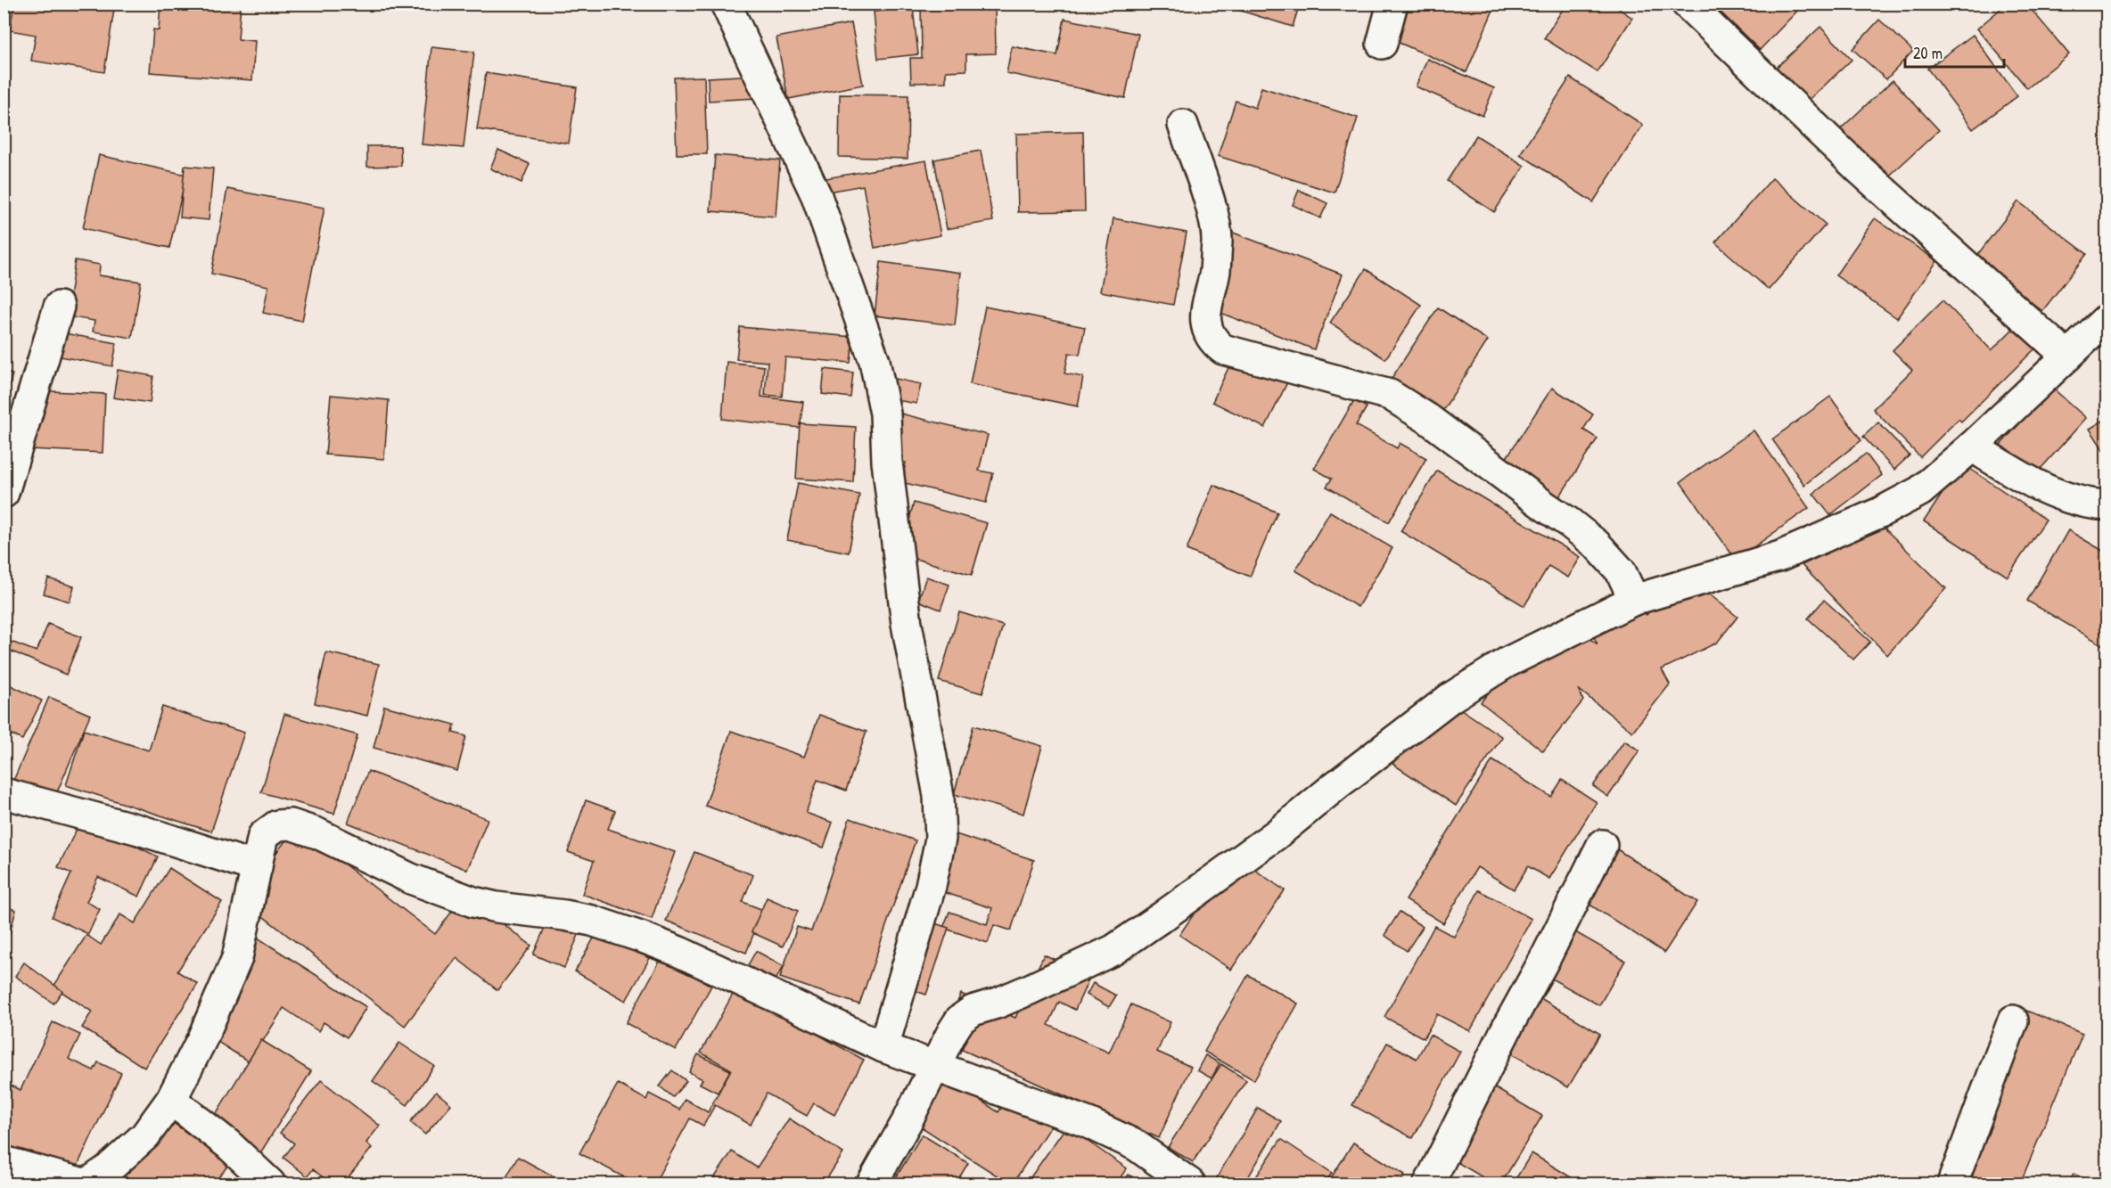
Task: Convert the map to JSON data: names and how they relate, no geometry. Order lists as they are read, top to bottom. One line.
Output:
{"scale_bar":"20 m"}
